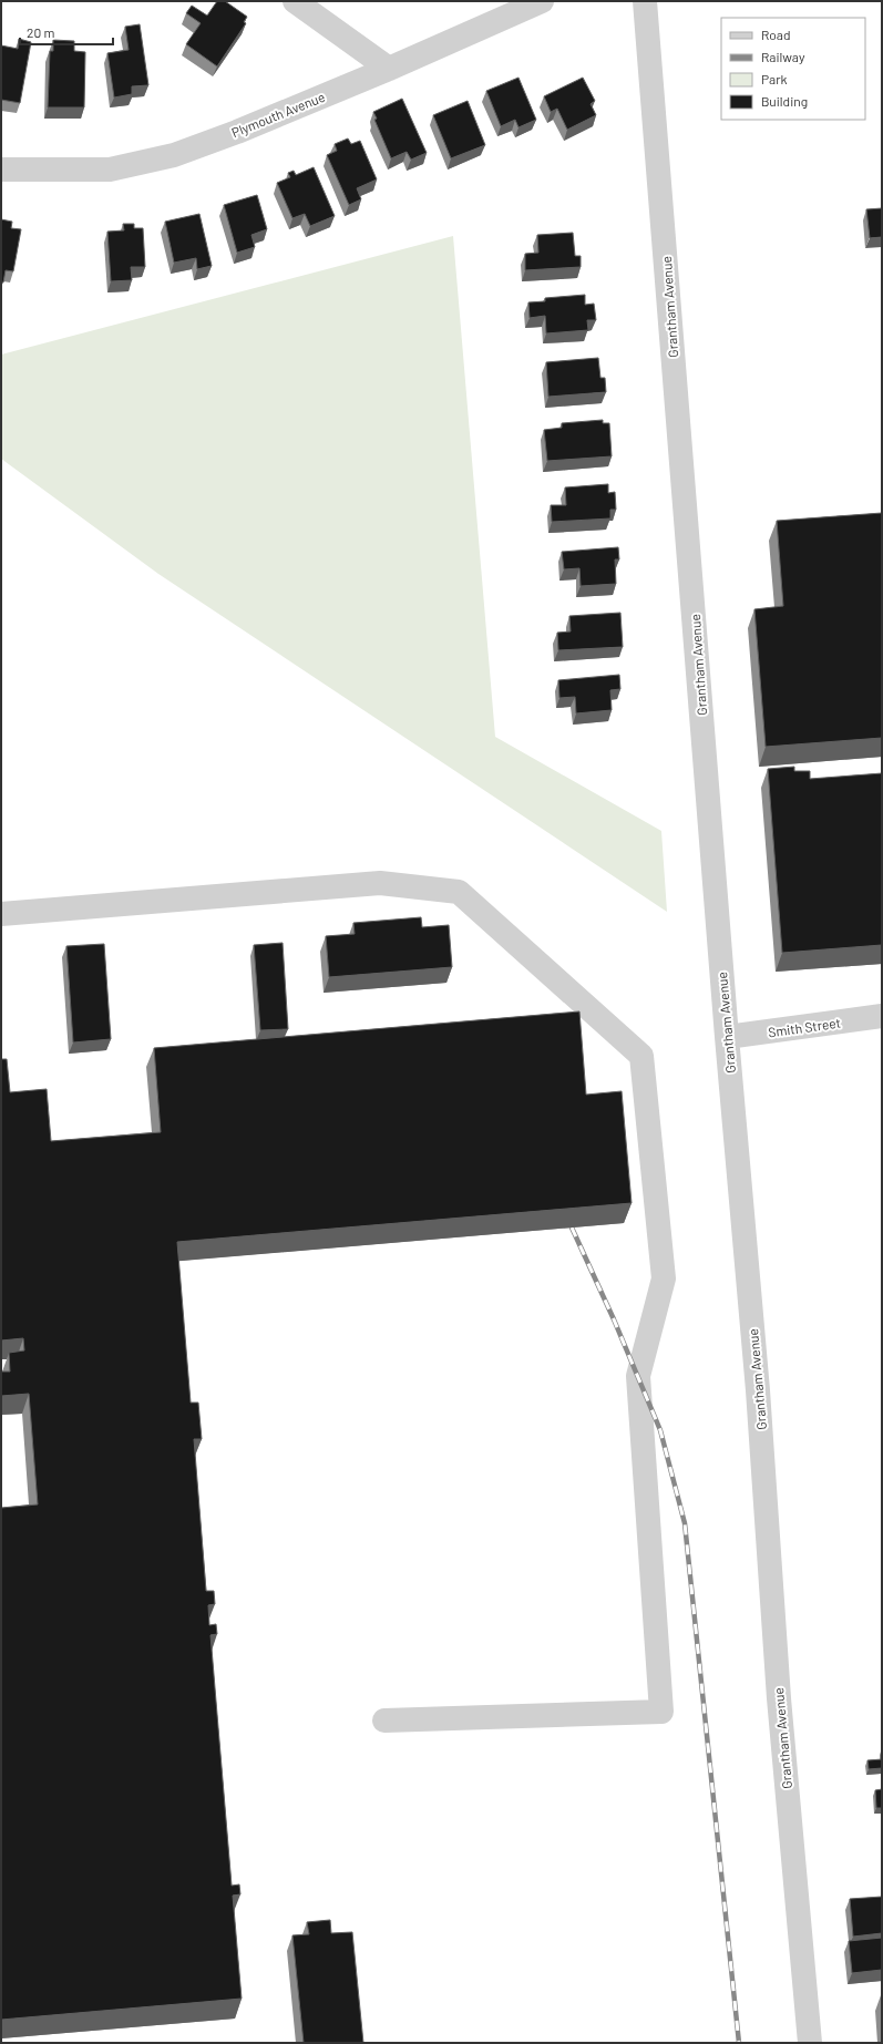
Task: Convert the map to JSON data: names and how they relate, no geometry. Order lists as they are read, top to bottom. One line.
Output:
{"streets":{"street":["Plymouth Avenue","Grantham Avenue","Smith Street"]},"crossings":[["Grantham Avenue","Smith Street"]],"legend":["Road","Railway","Park","Building"],"scale_bar":"20 m"}
